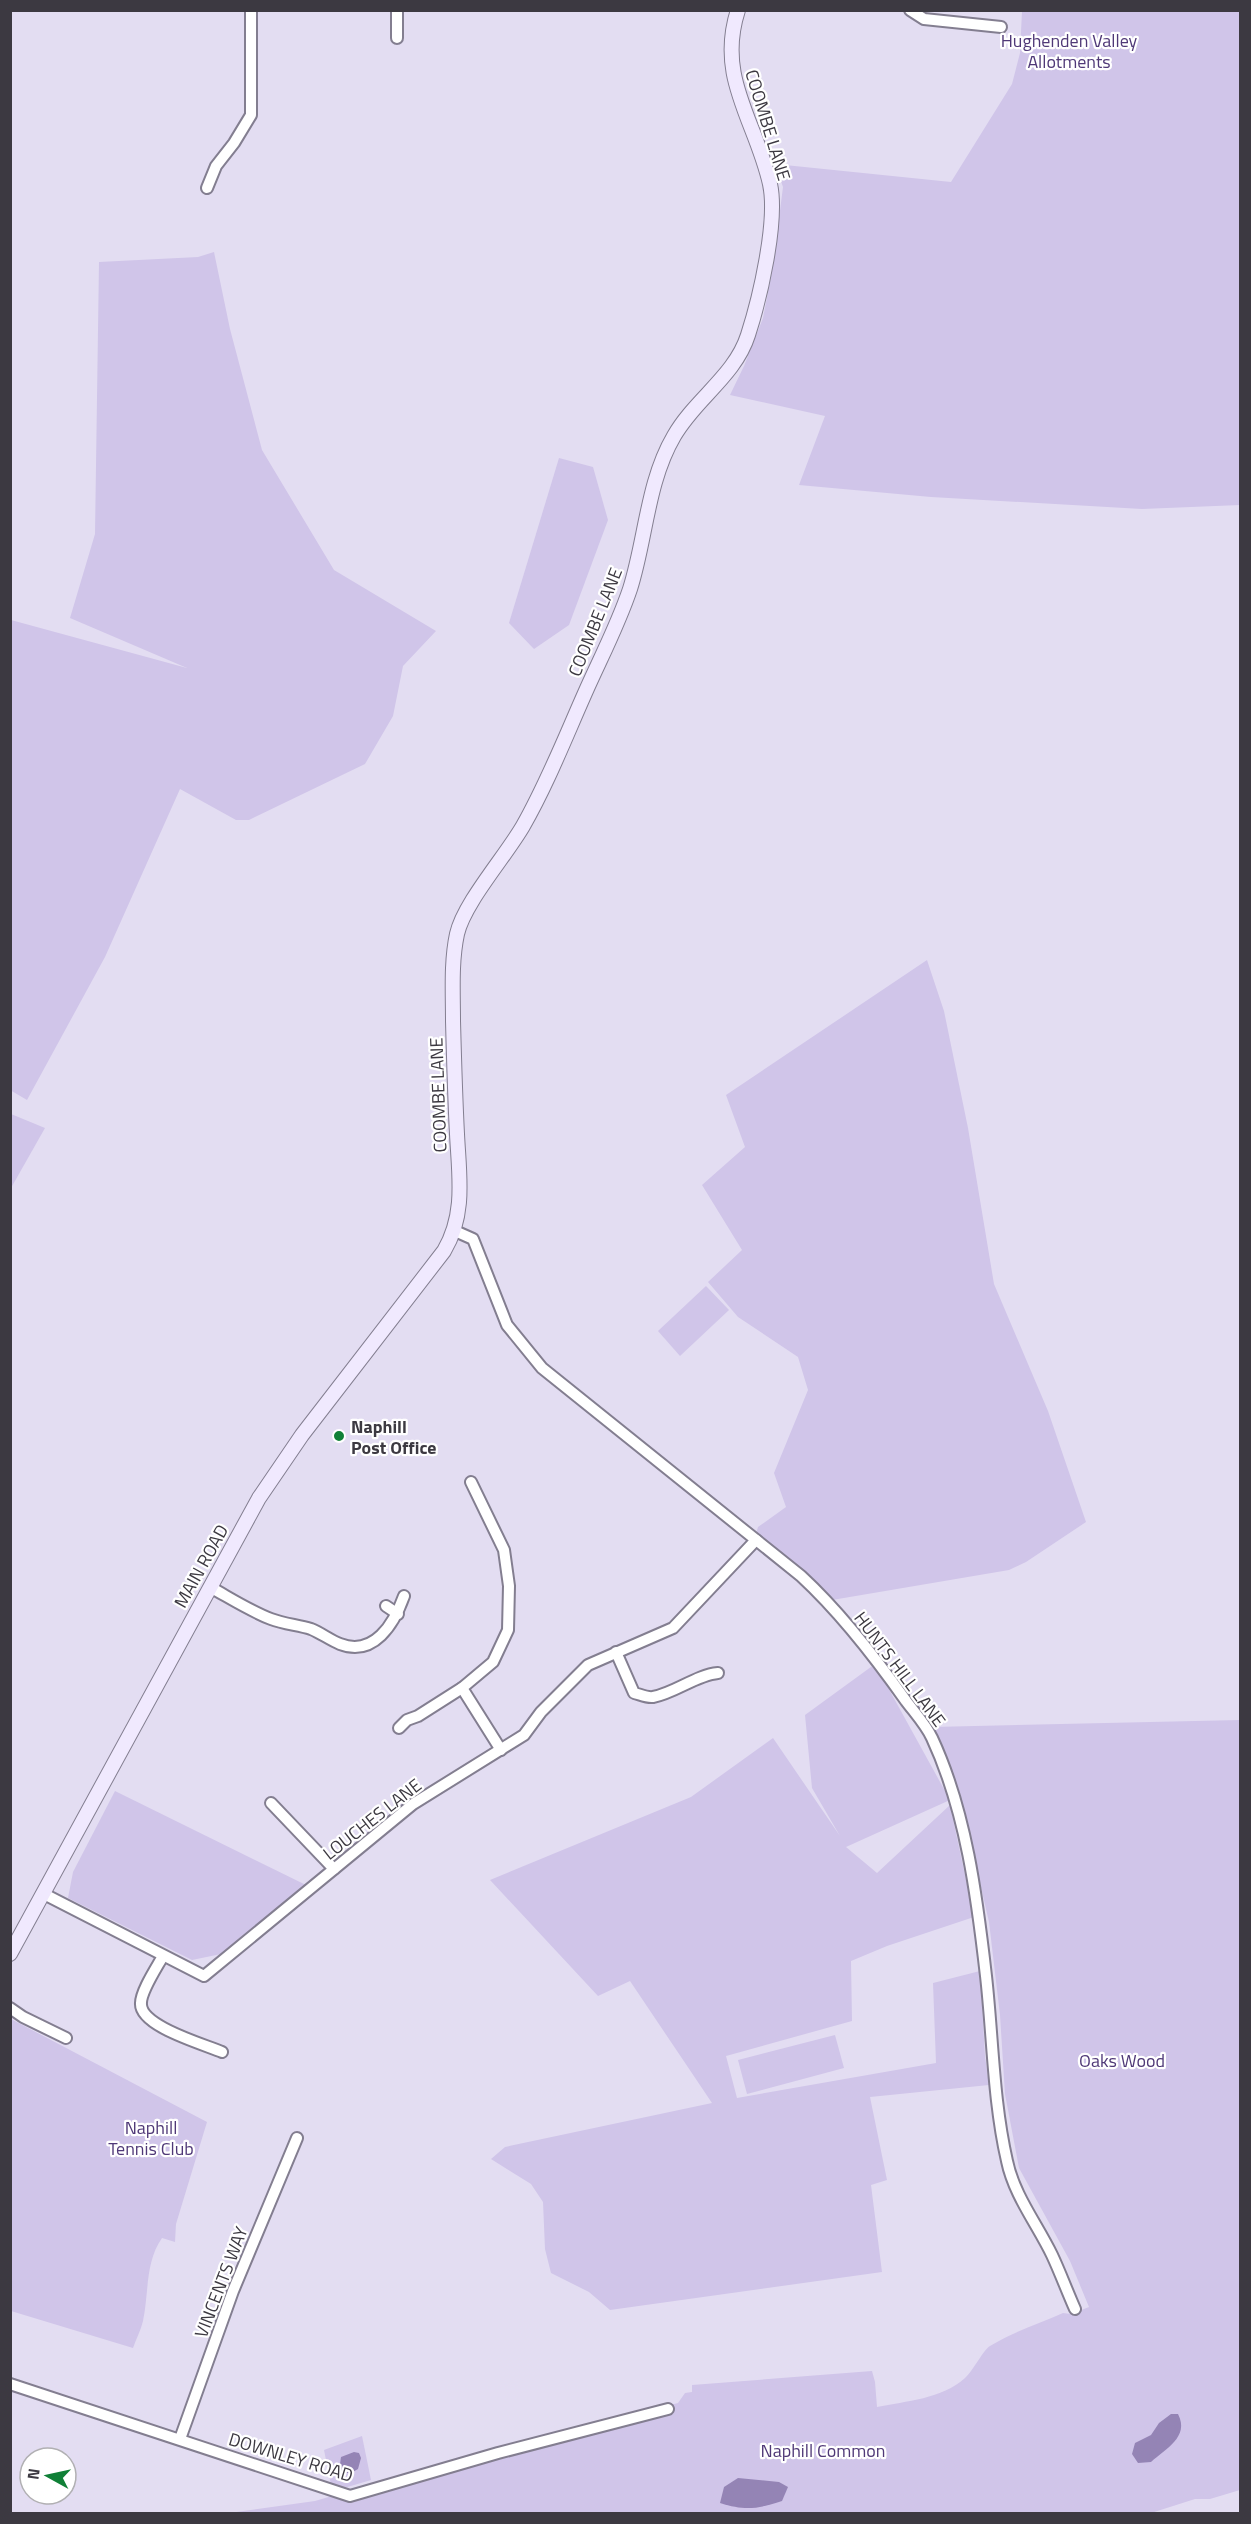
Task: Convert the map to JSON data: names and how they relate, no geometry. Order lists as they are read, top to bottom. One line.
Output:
{"streets":{"street":["COOMBE LANE","MAIN ROAD","HUNTS HILL LANE","LOUCHES LANE","VINCENTS WAY","DOWNLEY ROAD"]},"crossings":[["COOMBE LANE","MAIN ROAD"],["COOMBE LANE","HUNTS HILL LANE"],["MAIN ROAD","HUNTS HILL LANE"],["MAIN ROAD","LOUCHES LANE"],["HUNTS HILL LANE","LOUCHES LANE"],["VINCENTS WAY","DOWNLEY ROAD"]],"parks":["Hughenden Valley Allotments","Oaks Wood","Naphill Tennis Club","Naphill Common"],"places":["Naphill Post Office"],"north":"left"}
